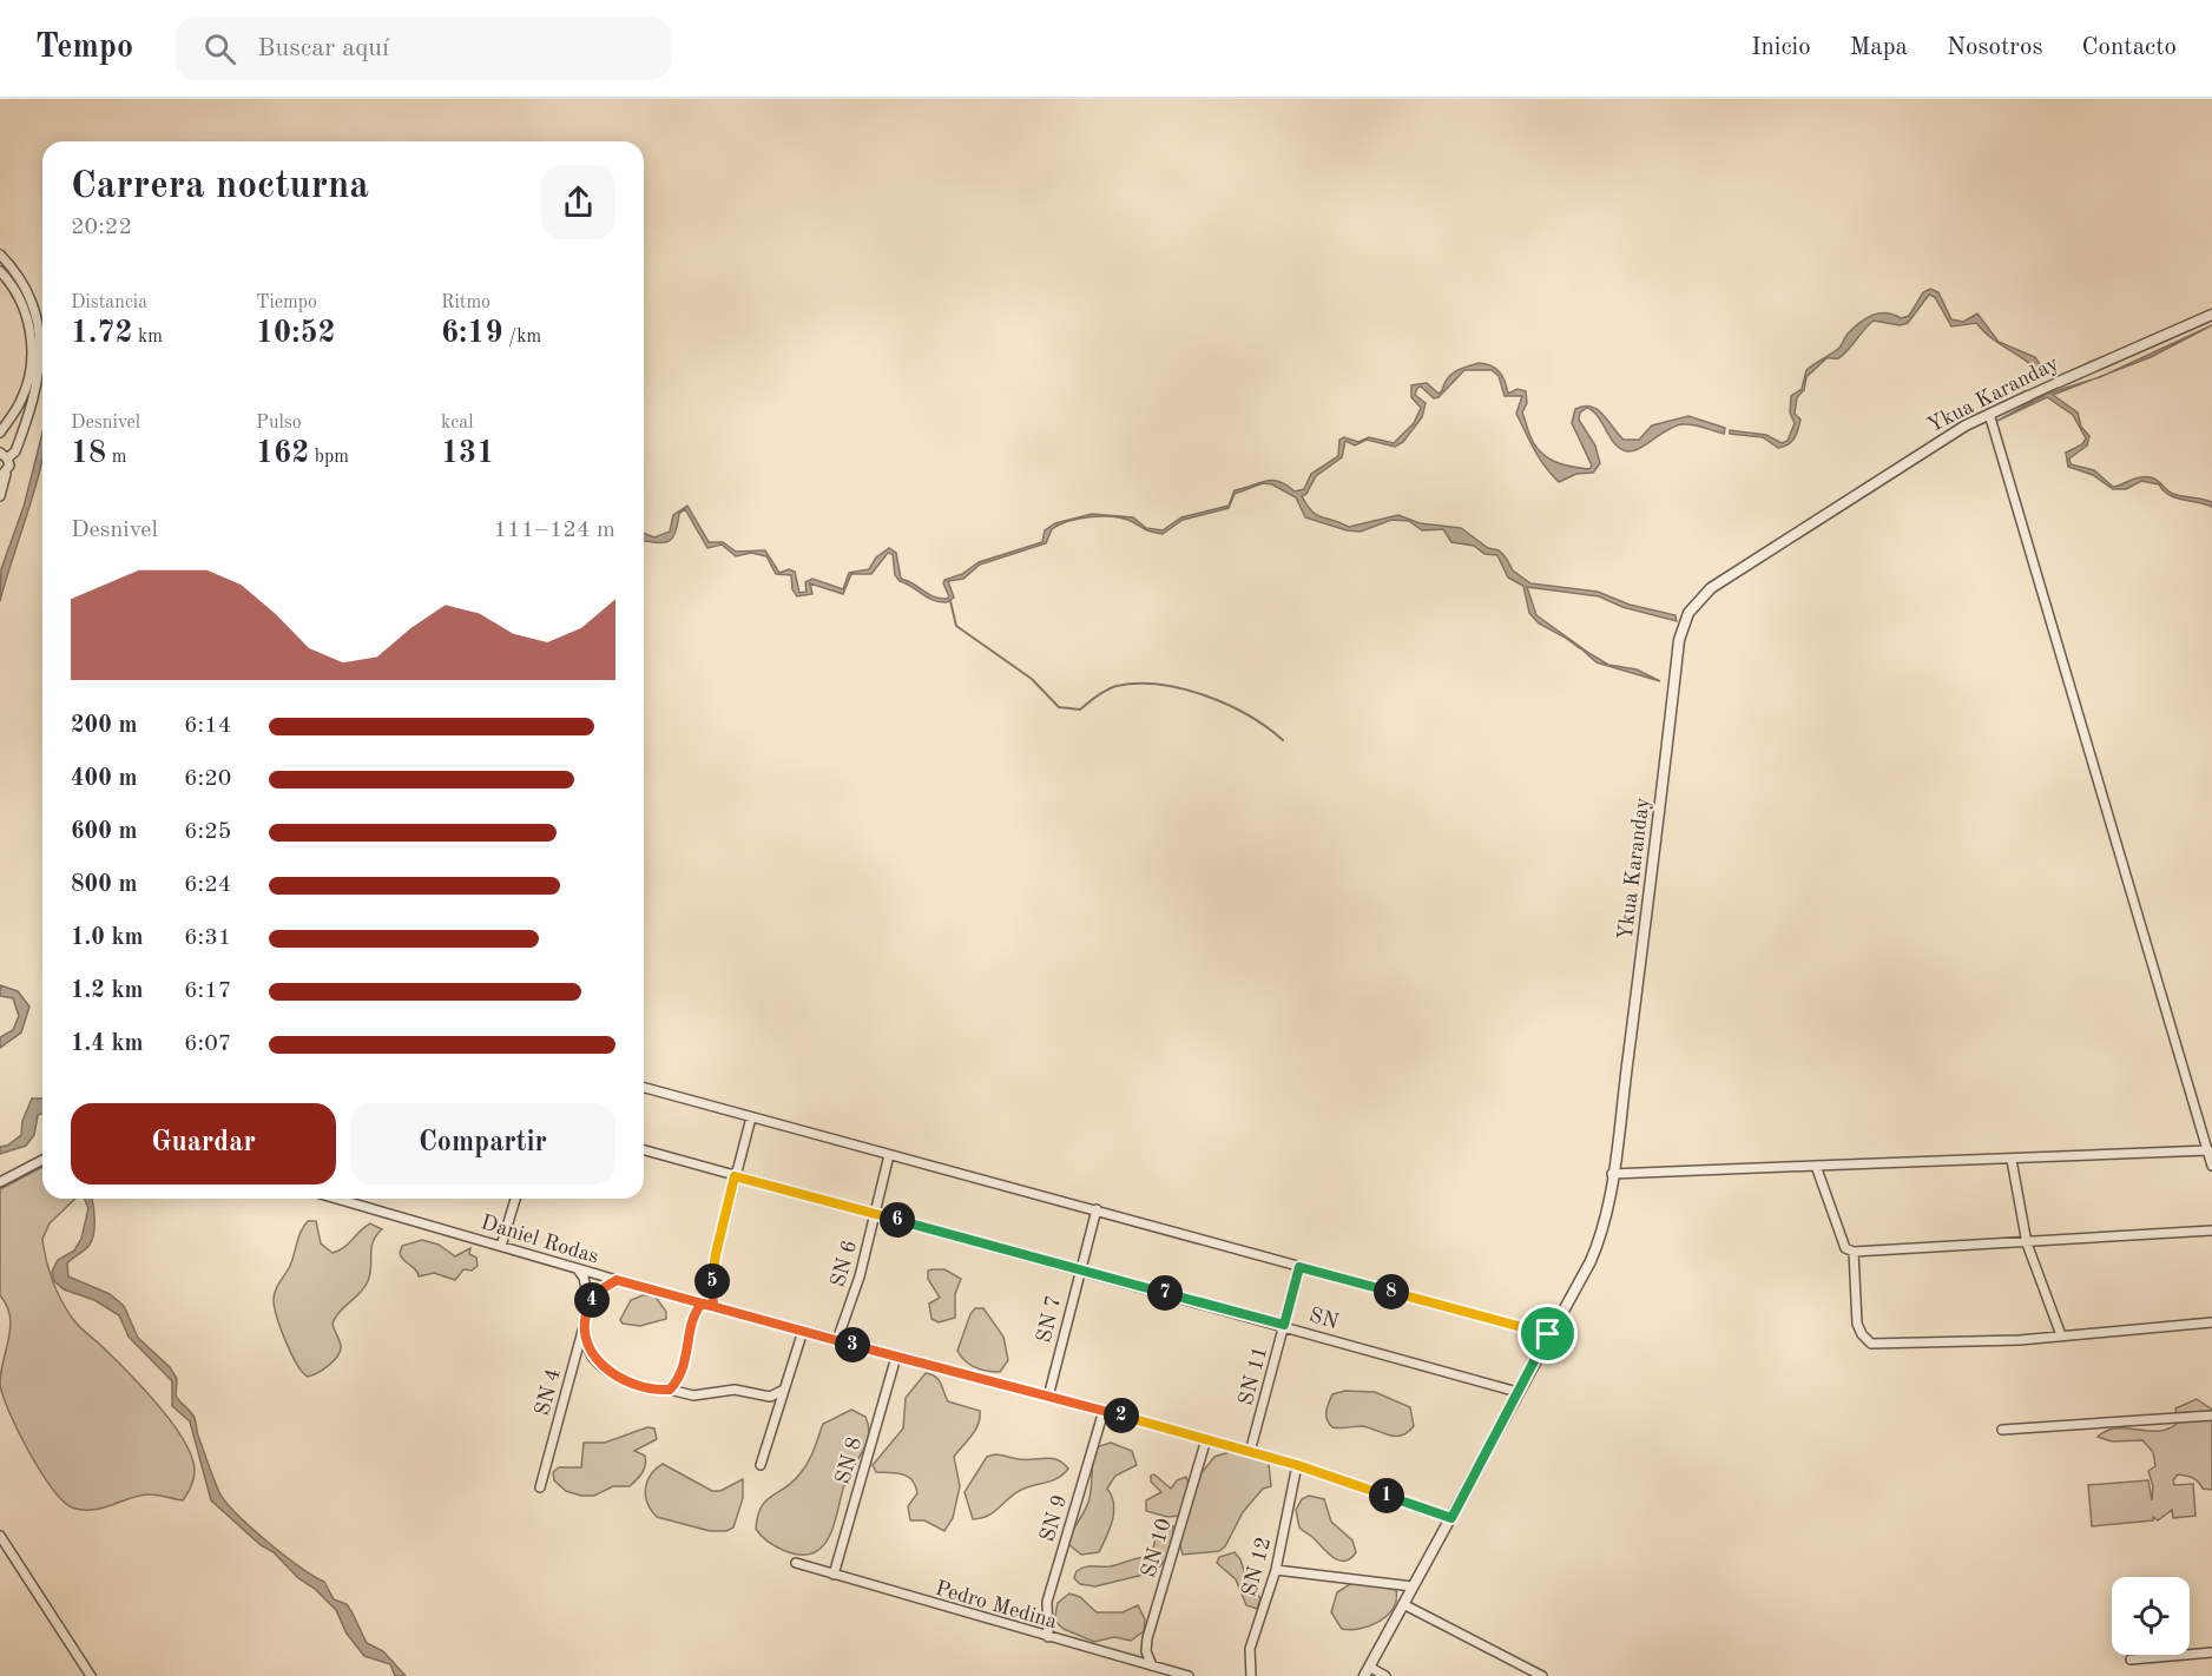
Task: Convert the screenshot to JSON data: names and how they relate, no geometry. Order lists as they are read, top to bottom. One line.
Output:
{"streets":{"street":["Ykua Karanday","Daniel Rodas","SN 6","SN","SN 7","SN 11","SN 4","SN 8","SN 9","SN 10","SN 12","Pedro Medina"]},"crossings":[["Ykua Karanday","Daniel Rodas"],["Ykua Karanday","SN"],["Daniel Rodas","SN 6"],["Daniel Rodas","SN 7"],["Daniel Rodas","SN 11"],["Daniel Rodas","SN 4"],["Daniel Rodas","SN 8"],["Daniel Rodas","SN 9"],["Daniel Rodas","SN 10"],["Daniel Rodas","SN 12"],["SN 6","SN"],["SN","SN 7"],["SN","SN 11"],["SN 8","Pedro Medina"],["SN 9","Pedro Medina"],["SN 10","Pedro Medina"]],"page":{"header":"Tempo","search":"Buscar aquí","nav":["Inicio","Mapa","Nosotros","Contacto"],"heading":["Carrera nocturna","20:22"],"stats":[["Distancia","1.72 km"],["Tiempo","10:52"],["Ritmo","6:19 /km"],["Desnivel","18 m"],["Pulso","162 bpm"],["kcal","131"]],"chart":["Desnivel","111–124 m"],"list":[{"name":"200 m","note":"6:14"},{"name":"400 m","note":"6:20"},{"name":"600 m","note":"6:25"},{"name":"800 m","note":"6:24"},{"name":"1.0 km","note":"6:31"},{"name":"1.2 km","note":"6:17"},{"name":"1.4 km","note":"6:07"}],"buttons":["Guardar","Compartir"],"pins":["6","5","8","7","4","3","2","1"]}}
